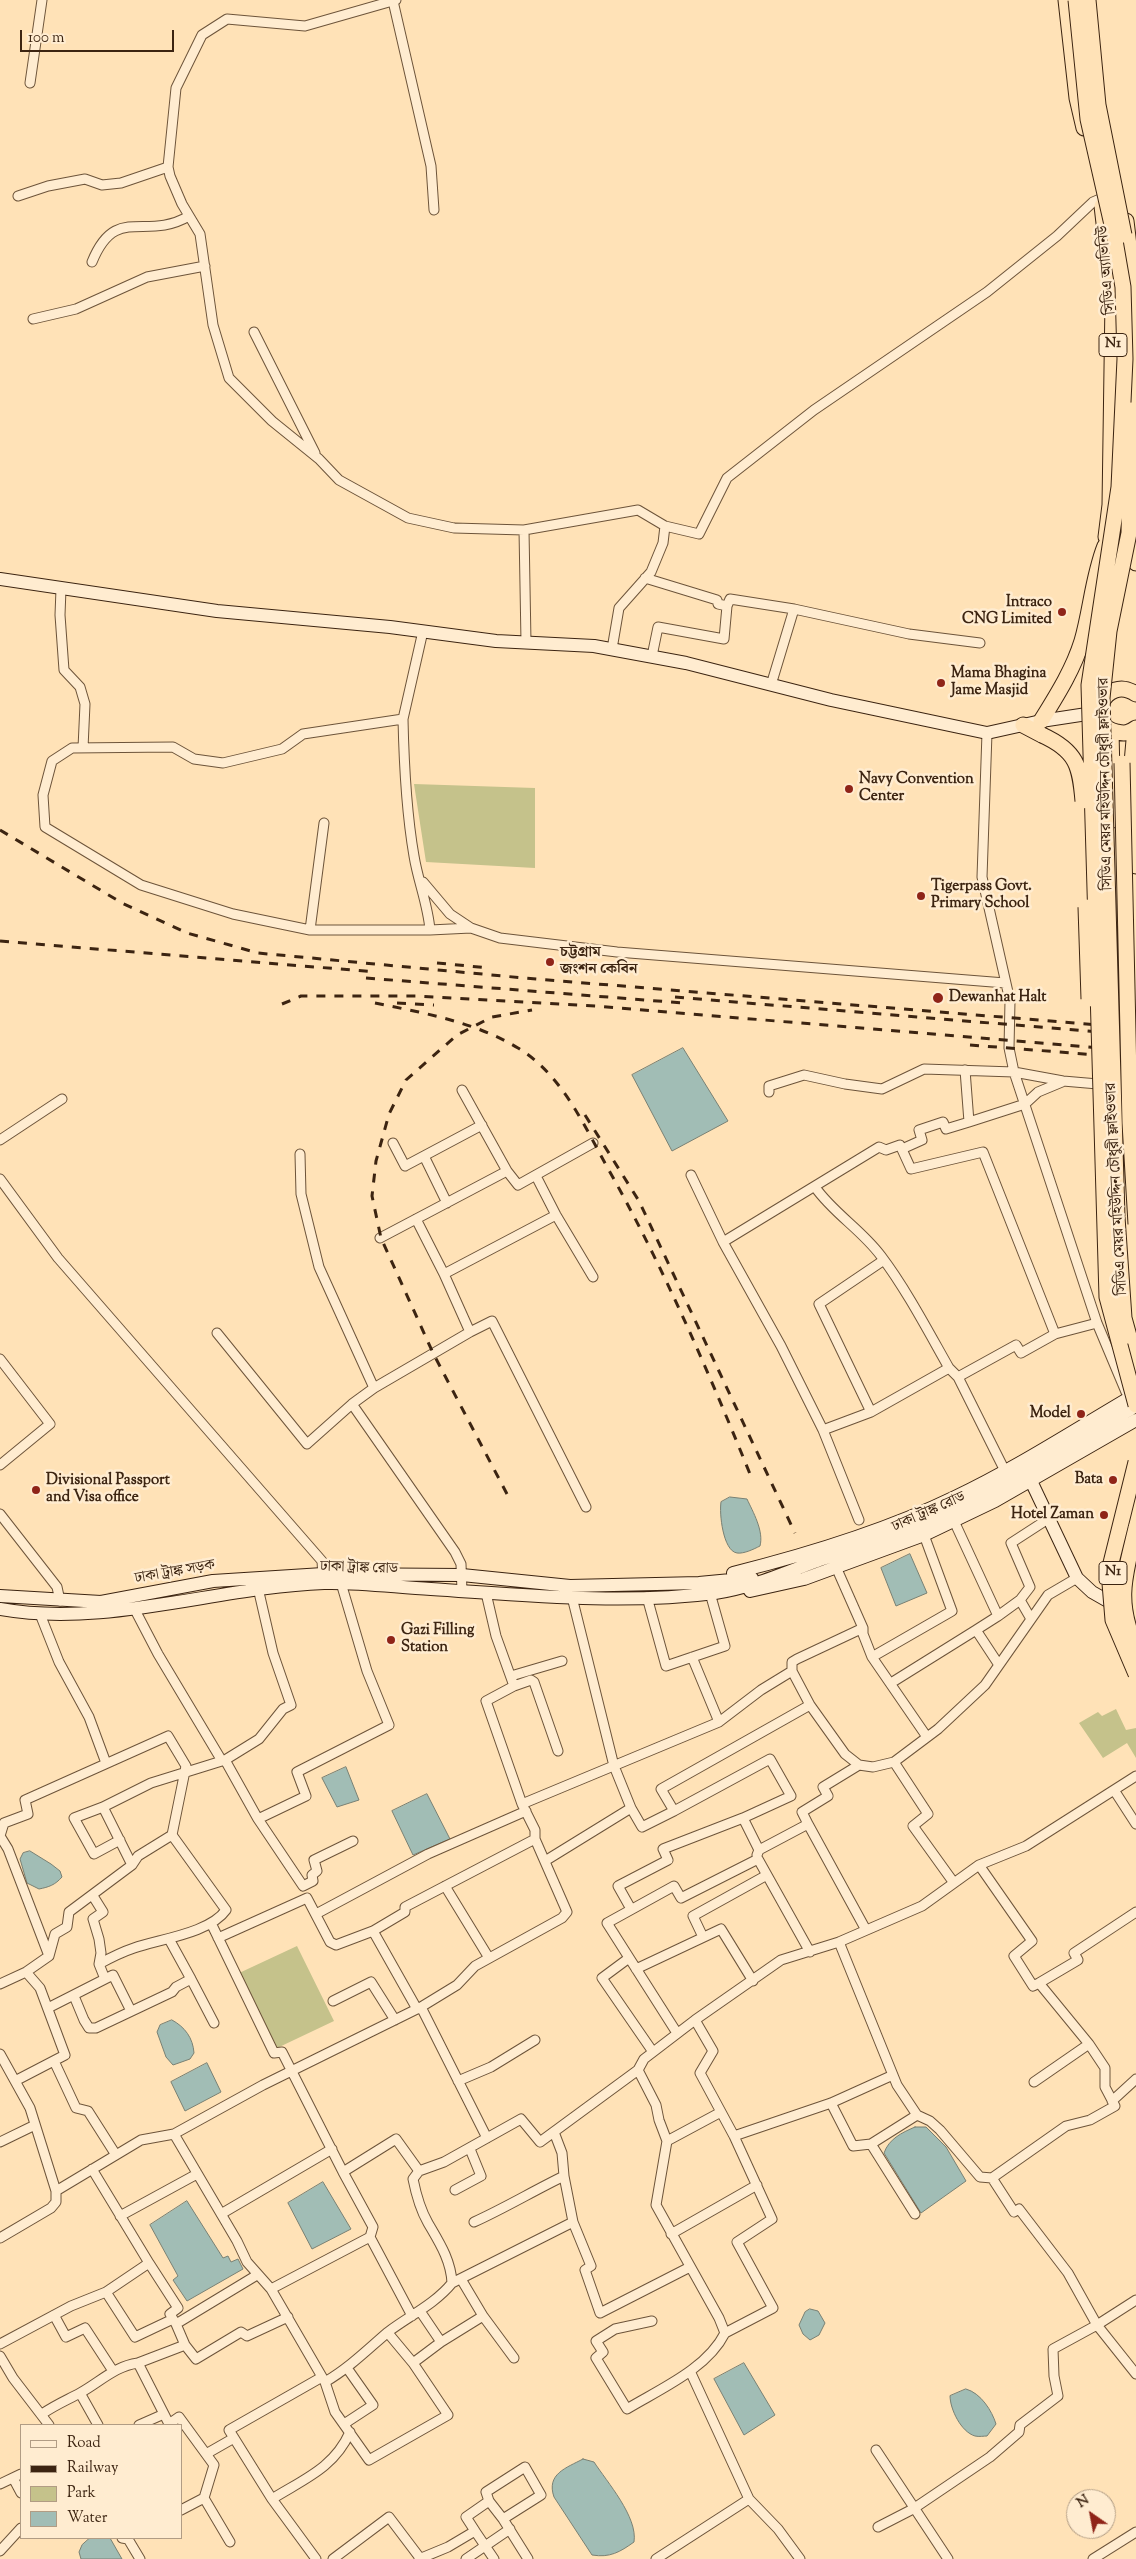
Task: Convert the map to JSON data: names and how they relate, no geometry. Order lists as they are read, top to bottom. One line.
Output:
{"streets":{"highway":["সিডিএ অ্যাভিনিউ","N1","সিডিএ মেয়র মহিউদ্দিন চৌধুরী ফ্লাইওভার"],"main road":["ঢাকা ট্রাঙ্ক রোড","ঢাকা ট্রাঙ্ক সড়ক"]},"crossings":[["সিডিএ অ্যাভিনিউ","সিডিএ মেয়র মহিউদ্দিন চৌধুরী ফ্লাইওভার"],["ঢাকা ট্রাঙ্ক রোড","ঢাকা ট্রাঙ্ক সড়ক"]],"places":["Intraco CNG Limited","Mama Bhagina Jame Masjid","Navy Convention Center","Tigerpass Govt. Primary School","চট্টগ্রাম জংশন কেবিন","Dewanhat Halt","Model","Bata","Divisional Passport and Visa office","Hotel Zaman","Gazi Filling Station"],"legend":["Road","Railway","Park","Water"],"scale_bar":"100 m","north":"top left"}
